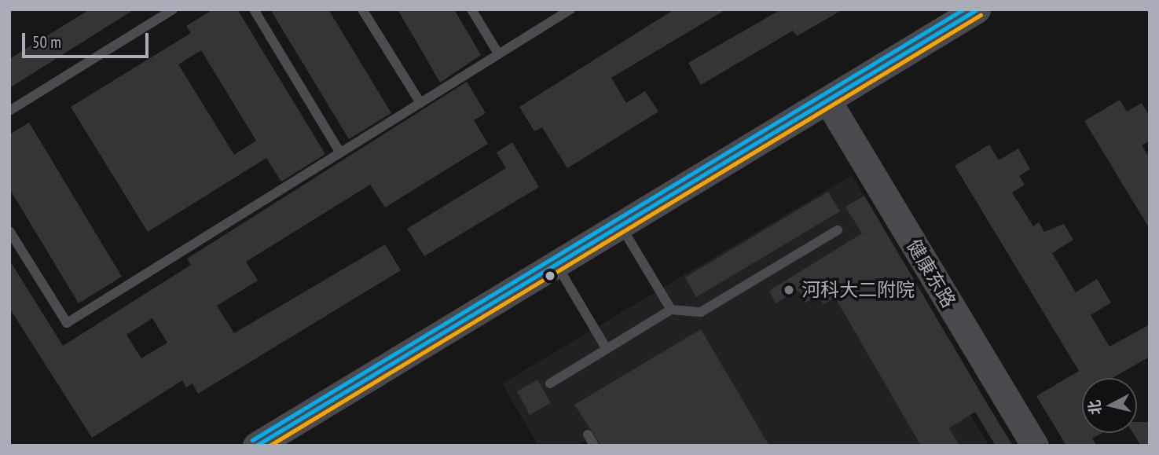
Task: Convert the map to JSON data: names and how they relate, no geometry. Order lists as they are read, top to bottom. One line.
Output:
{"streets":{"main road":["健康东路"]},"places":["河科大二附院"],"scale_bar":"50 m","north":"left"}
